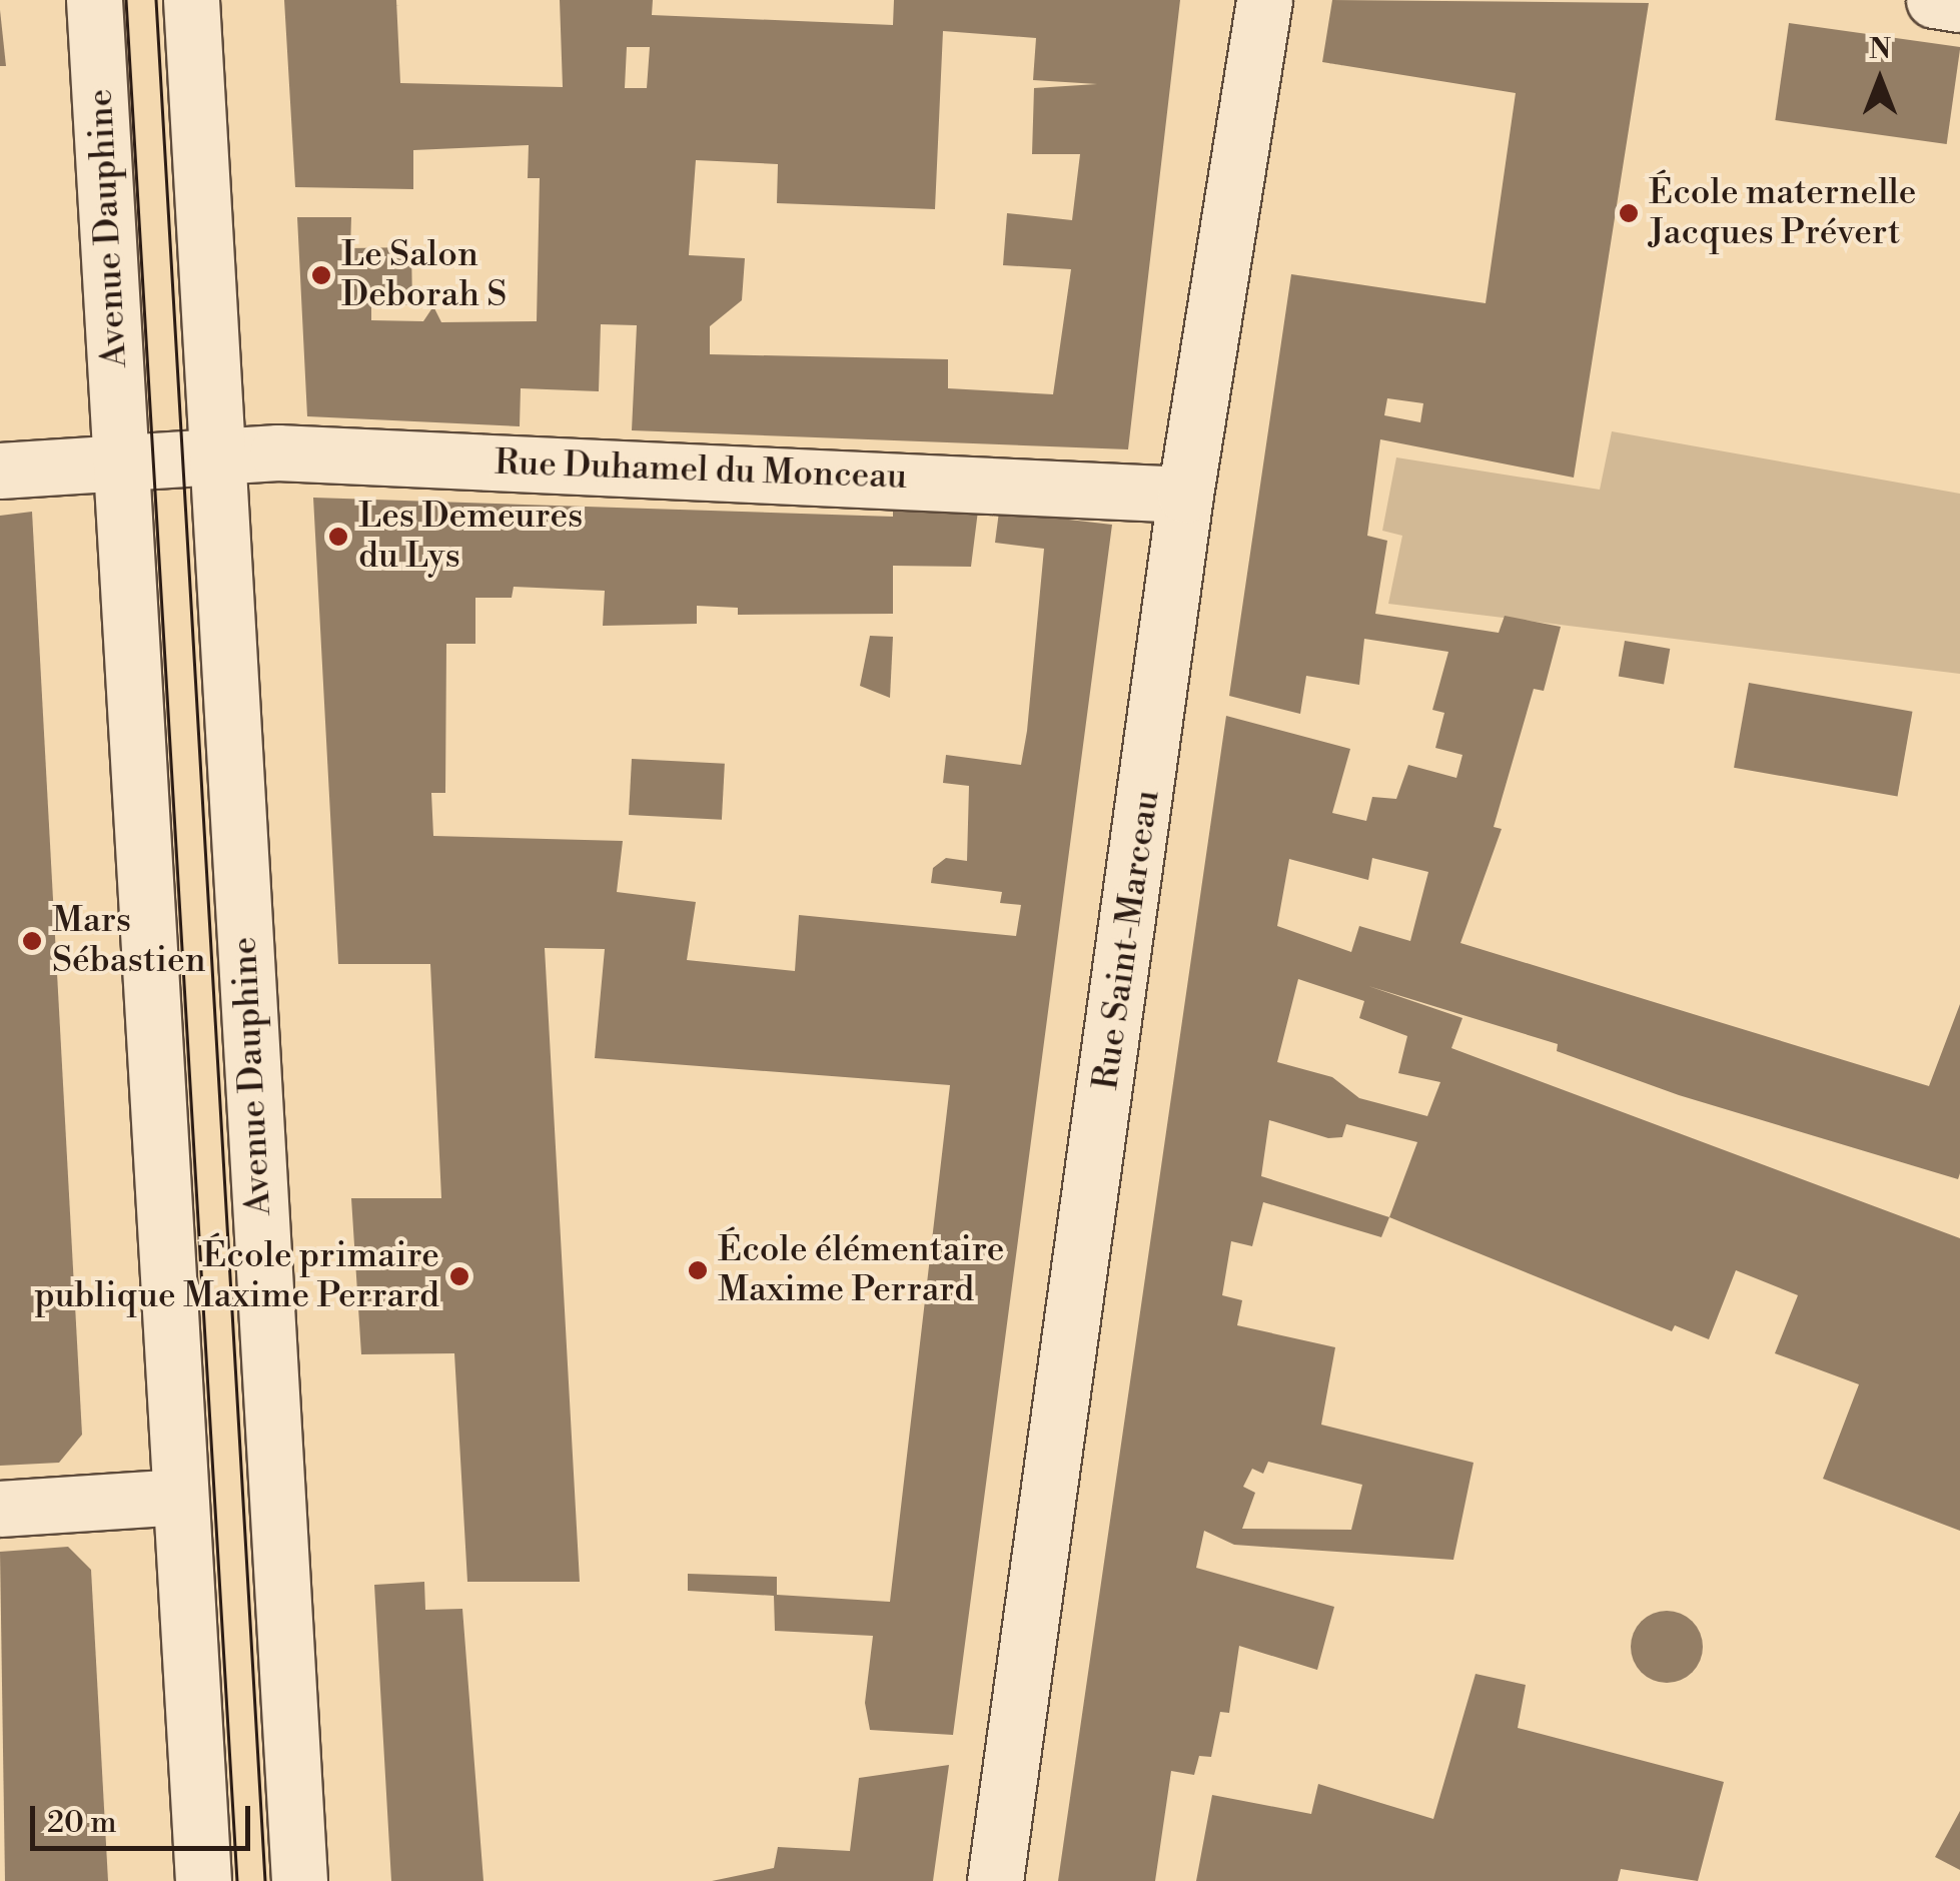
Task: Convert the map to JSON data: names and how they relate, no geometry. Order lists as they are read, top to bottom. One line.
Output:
{"streets":{"main road":["Avenue Dauphine","Rue Duhamel du Monceau","Rue Saint-Marceau"]},"crossings":[["Avenue Dauphine","Rue Duhamel du Monceau"],["Rue Duhamel du Monceau","Rue Saint-Marceau"]],"places":["École maternelle Jacques Prévert","Le Salon Deborah S","Les Demeures du Lys","Mars Sébastien","École élémentaire Maxime Perrard","École primaire publique Maxime Perrard"],"scale_bar":"20 m","north":"top"}
